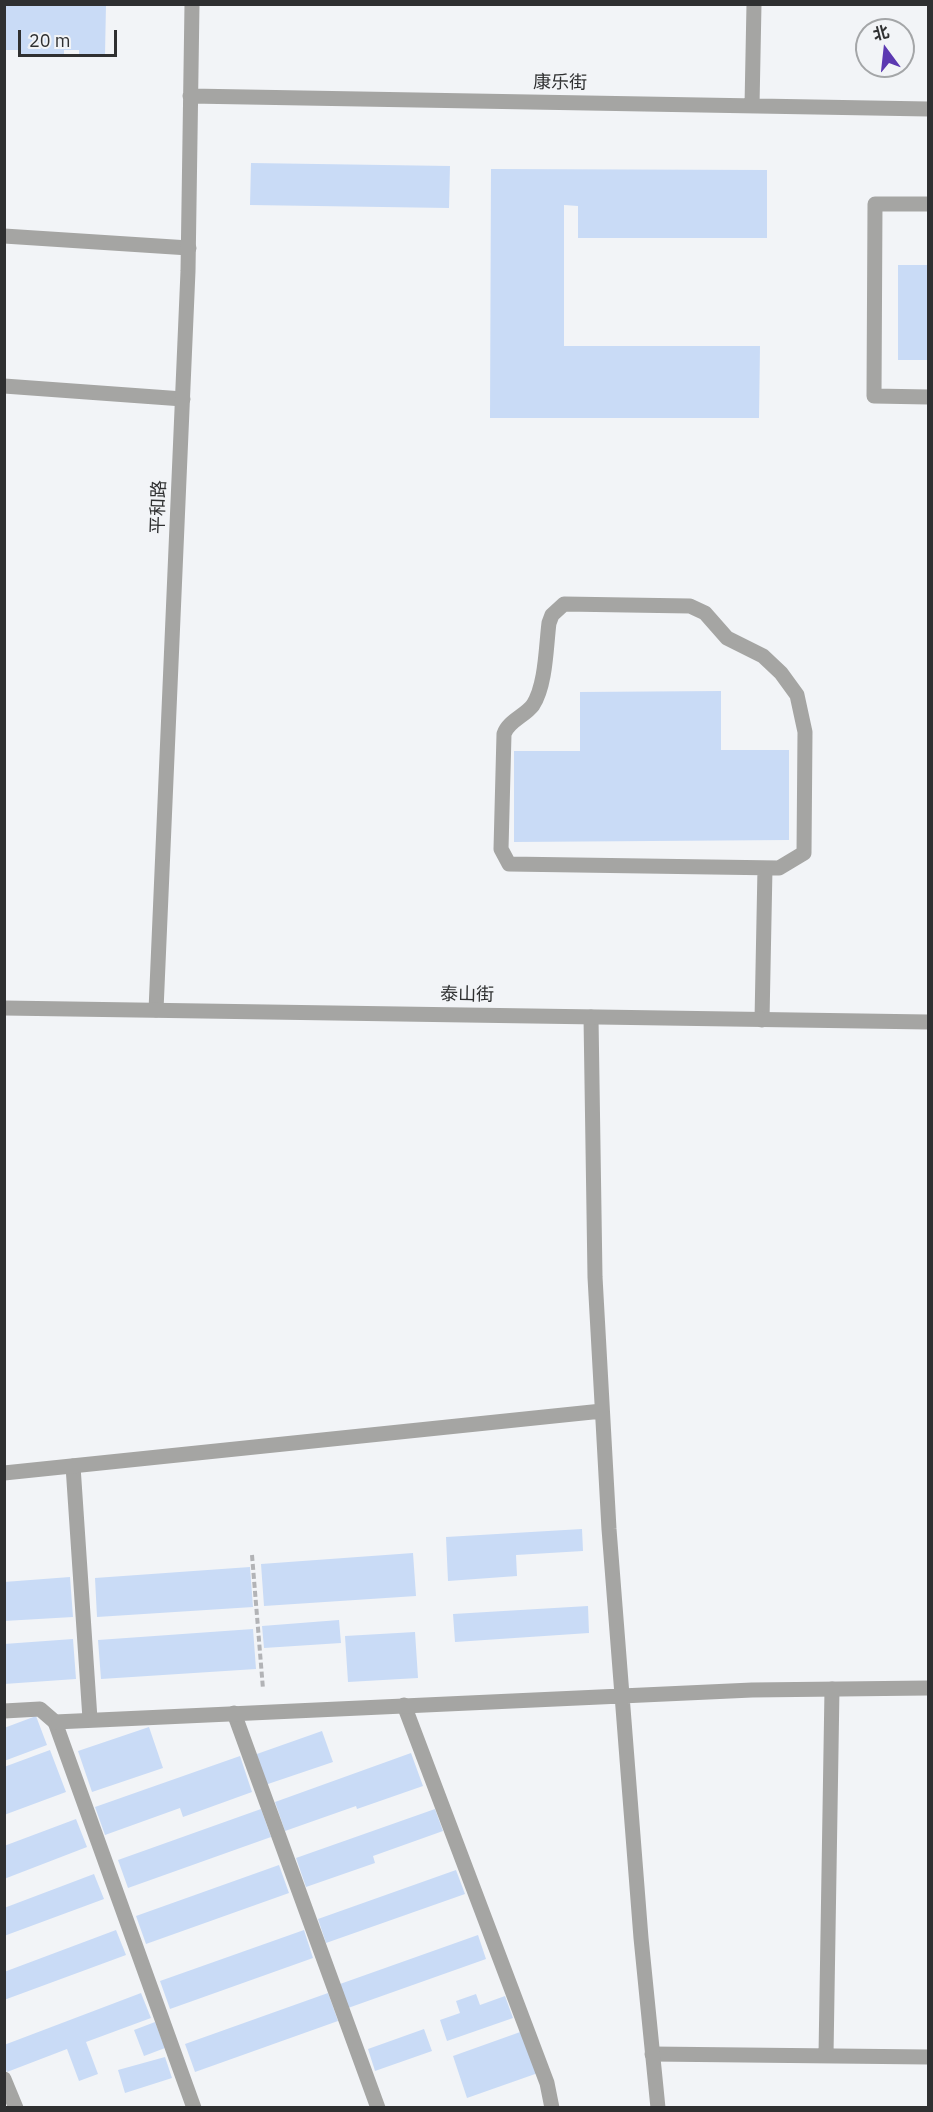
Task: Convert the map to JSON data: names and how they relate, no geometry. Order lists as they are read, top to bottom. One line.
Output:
{"streets":{"street":["康乐街","平和路","泰山街"]},"crossings":[["康乐街","平和路"],["平和路","泰山街"]],"scale_bar":"20 m","north":"top"}
